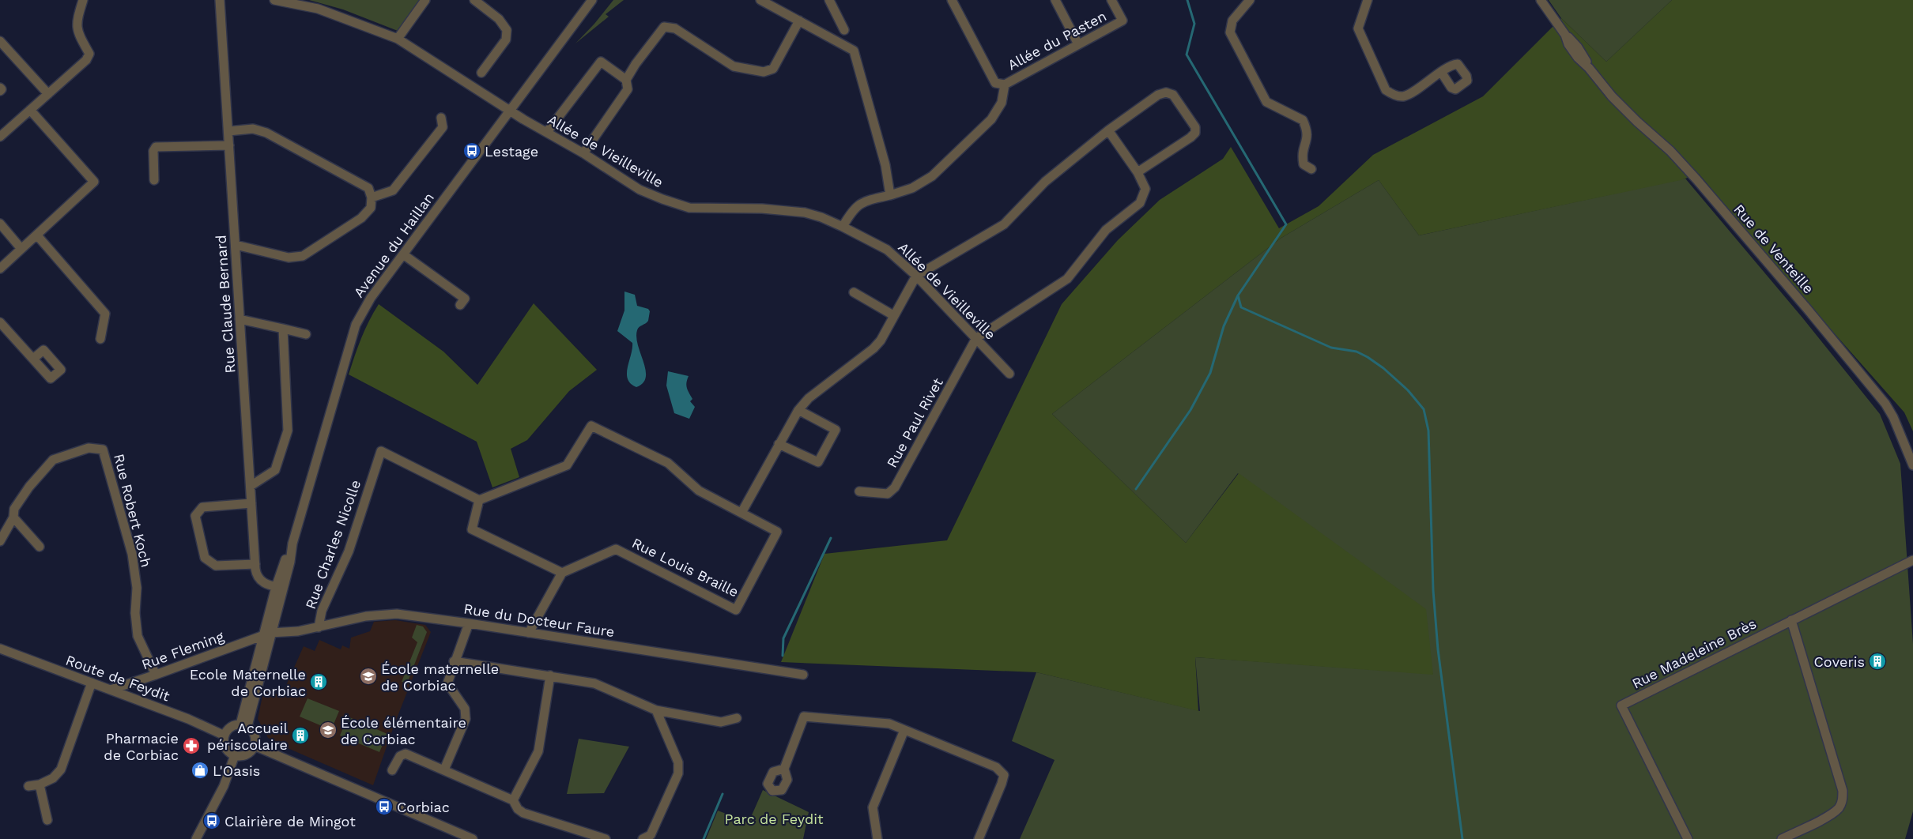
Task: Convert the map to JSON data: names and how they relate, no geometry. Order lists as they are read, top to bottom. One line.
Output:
{"streets":{"street":["Allée du Pasten","Allée de Vieilleville","Avenue du Haillan","Rue de Venteille","Rue Claude Bernard","Rue Paul Rivet","Rue Robert Koch","Rue Charles Nicolle","Rue Louis Braille","Rue du Docteur Faure","Rue Fleming","Rue Madeleine Brès","Route de Feydit"]},"crossings":[["Allée de Vieilleville","Avenue du Haillan"],["Allée de Vieilleville","Rue Paul Rivet"],["Avenue du Haillan","Rue Claude Bernard"],["Avenue du Haillan","Rue du Docteur Faure"],["Avenue du Haillan","Rue Fleming"],["Avenue du Haillan","Route de Feydit"],["Rue Robert Koch","Rue Fleming"],["Rue Charles Nicolle","Rue Louis Braille"],["Rue Charles Nicolle","Rue du Docteur Faure"],["Rue du Docteur Faure","Rue Fleming"],["Rue Fleming","Route de Feydit"]],"parks":["Parc de Feydit"],"places":{"bus stop":["Lestage","Corbiac","Clairière de Mingot"],"building":["Coveris","Ecole Maternelle de Corbiac","Accueil périscolaire"],"school or university":["École maternelle de Corbiac","École élémentaire de Corbiac"],"pharmacy":["Pharmacie de Corbiac"],"shop":["L'Oasis"]}}
